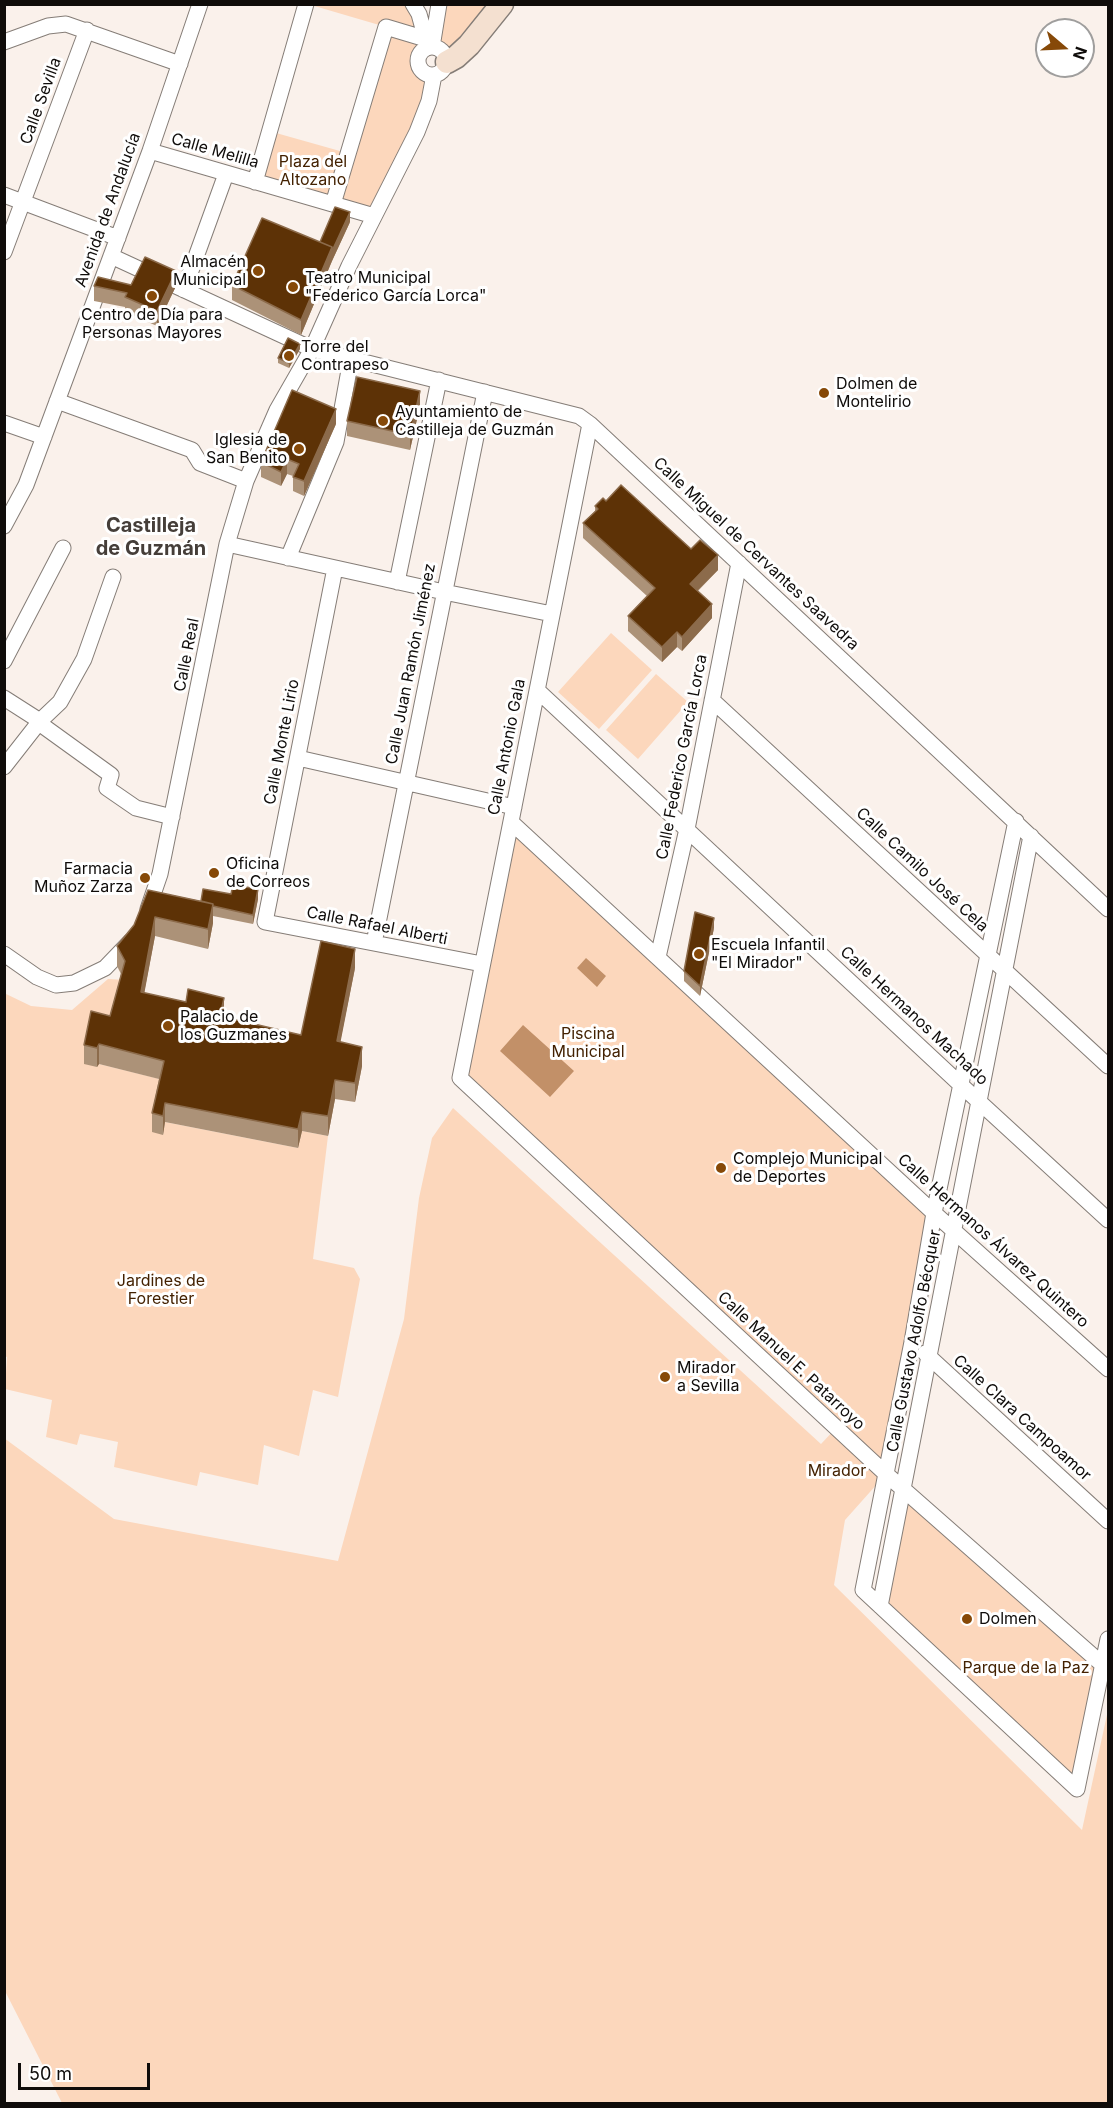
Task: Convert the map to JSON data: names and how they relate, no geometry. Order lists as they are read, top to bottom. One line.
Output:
{"streets":{"street":["Calle Sevilla","Calle Melilla","Avenida de Andalucía","Calle Miguel de Cervantes Saavedra","Calle Real","Calle Juan Ramón Jiménez","Calle Monte Lirio","Calle Antonio Gala","Calle Federico García Lorca","Calle Camilo José Cela","Calle Rafael Alberti","Calle Hermanos Machado","Calle Hermanos Álvarez Quintero","Calle Gustavo Adolfo Bécquer","Calle Manuel E. Patarroyo","Calle Clara Campoamor"]},"crossings":[["Calle Melilla","Avenida de Andalucía"],["Calle Melilla","Calle Real"],["Avenida de Andalucía","Calle Miguel de Cervantes Saavedra"],["Calle Miguel de Cervantes Saavedra","Calle Real"],["Calle Miguel de Cervantes Saavedra","Calle Juan Ramón Jiménez"],["Calle Miguel de Cervantes Saavedra","Calle Antonio Gala"],["Calle Miguel de Cervantes Saavedra","Calle Federico García Lorca"],["Calle Miguel de Cervantes Saavedra","Calle Gustavo Adolfo Bécquer"],["Calle Juan Ramón Jiménez","Calle Rafael Alberti"],["Calle Monte Lirio","Calle Rafael Alberti"],["Calle Antonio Gala","Calle Rafael Alberti"],["Calle Antonio Gala","Calle Hermanos Machado"],["Calle Antonio Gala","Calle Hermanos Álvarez Quintero"],["Calle Antonio Gala","Calle Manuel E. Patarroyo"],["Calle Federico García Lorca","Calle Camilo José Cela"],["Calle Federico García Lorca","Calle Hermanos Machado"],["Calle Federico García Lorca","Calle Hermanos Álvarez Quintero"],["Calle Camilo José Cela","Calle Gustavo Adolfo Bécquer"],["Calle Hermanos Machado","Calle Gustavo Adolfo Bécquer"],["Calle Hermanos Álvarez Quintero","Calle Gustavo Adolfo Bécquer"],["Calle Gustavo Adolfo Bécquer","Calle Manuel E. Patarroyo"],["Calle Gustavo Adolfo Bécquer","Calle Clara Campoamor"]],"districts":["Castilleja de Guzmán"],"parks":["Plaza del Altozano","Piscina Municipal","Jardines de Forestier","Mirador","Parque de la Paz"],"places":["Almacén Municipal","Teatro Municipal \"Federico García Lorca\"","Centro de Día para Personas Mayores","Torre del Contrapeso","Dolmen de Montelirio","Ayuntamiento de Castilleja de Guzmán","Iglesia de San Benito","Oficina de Correos","Farmacia Muñoz Zarza","Escuela Infantil \"El Mirador\"","Palacio de los Guzmanes","Complejo Municipal de Deportes","Mirador a Sevilla","Dolmen"],"scale_bar":"50 m","north":"right"}
